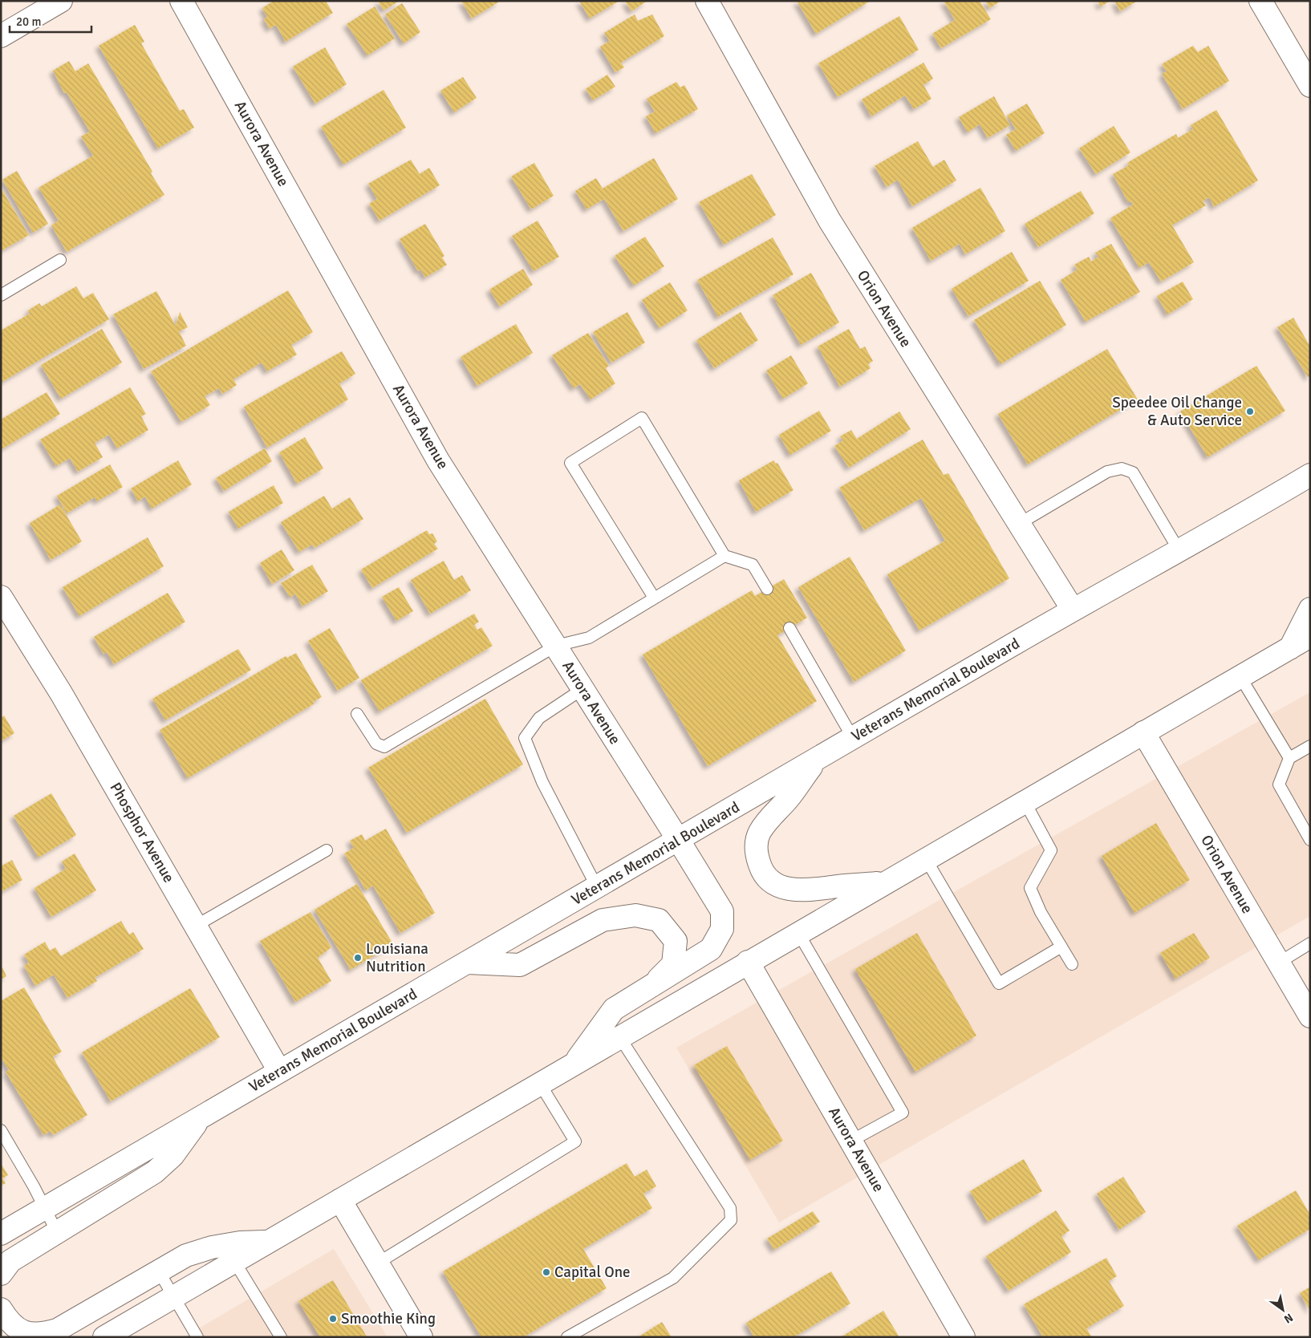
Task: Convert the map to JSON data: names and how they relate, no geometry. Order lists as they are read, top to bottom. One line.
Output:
{"streets":{"main road":["Aurora Avenue","Orion Avenue","Veterans Memorial Boulevard","Phosphor Avenue"]},"crossings":[["Aurora Avenue","Veterans Memorial Boulevard"],["Orion Avenue","Veterans Memorial Boulevard"],["Veterans Memorial Boulevard","Phosphor Avenue"]],"places":["Speedee Oil Change & Auto Service","Louisiana Nutrition","Capital One","Smoothie King"],"scale_bar":"20 m","north":"bottom right"}
